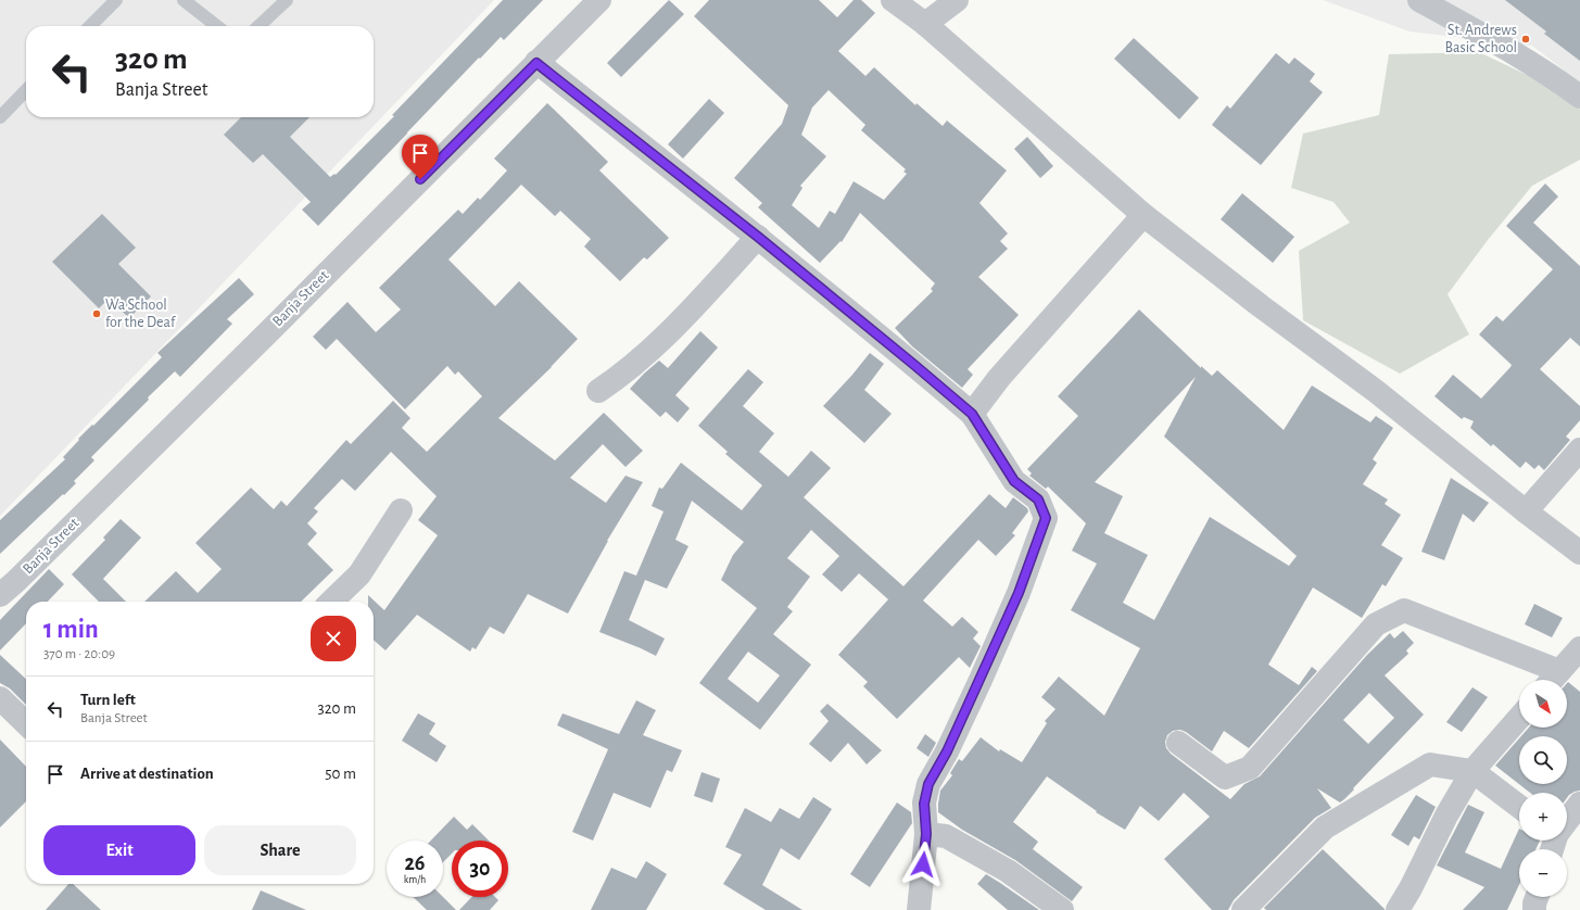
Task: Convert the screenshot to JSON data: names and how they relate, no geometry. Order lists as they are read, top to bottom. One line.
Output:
{"streets":{"street":["Banja Street"]},"places":["St. Andrews Basic School","Wa School for the Deaf"],"north":"bottom right","page":{"turn":["320 m","Banja Street"],"heading":["1 min","370 m · 20:09"],"list":[{"name":"Turn left","note":"Banja Street","value":"320 m"},{"name":"Arrive at destination","value":"50 m"}],"map_buttons":["+","−"],"buttons":["Exit","Share"],"speed":"26 km/h","limit":"30"}}
